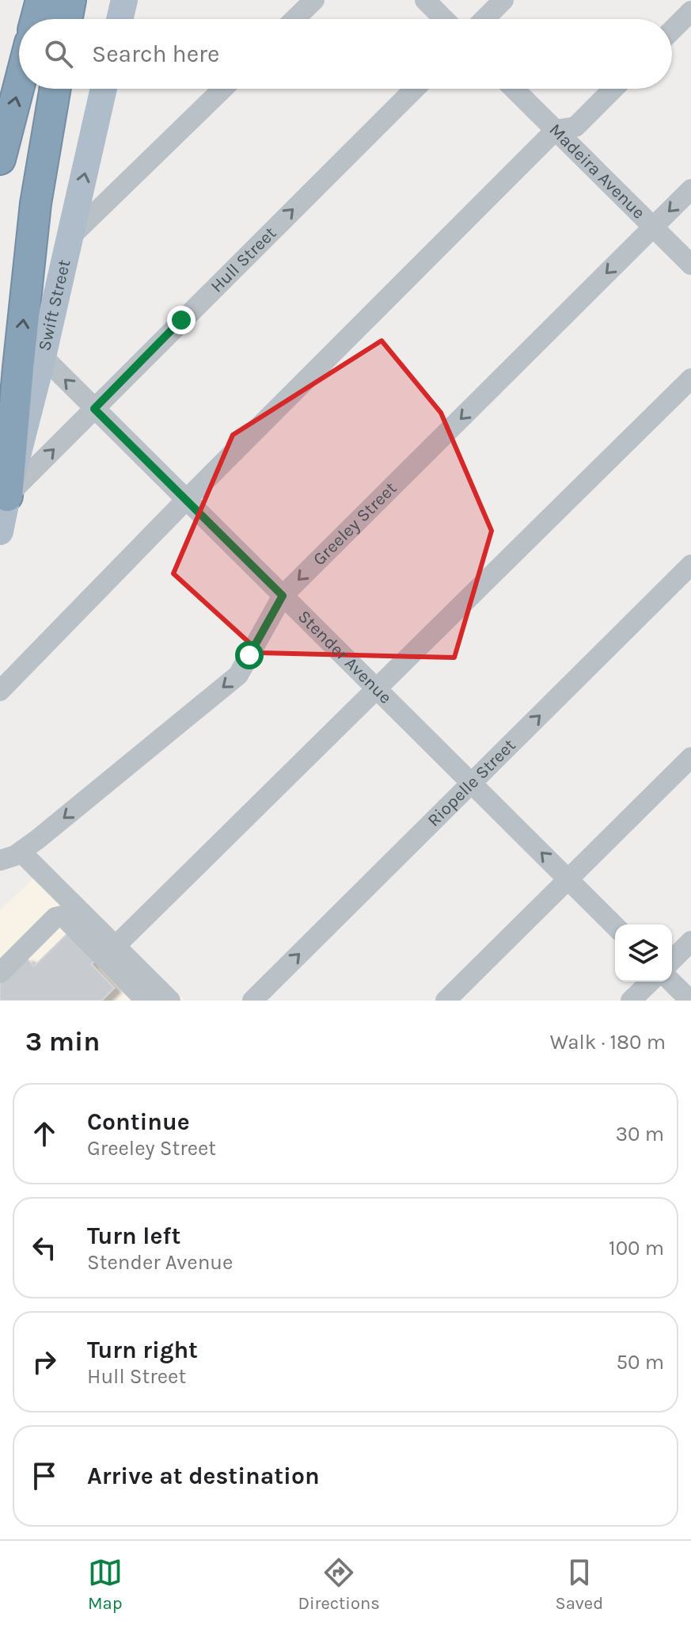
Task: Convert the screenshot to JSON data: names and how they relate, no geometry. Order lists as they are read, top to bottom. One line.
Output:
{"streets":{"main road":["Swift Street"],"street":["Madeira Avenue","Hull Street","Greeley Street","Stender Avenue","Riopelle Street"]},"crossings":[["Madeira Avenue","Greeley Street"],["Hull Street","Swift Street"],["Hull Street","Stender Avenue"],["Swift Street","Stender Avenue"],["Greeley Street","Stender Avenue"],["Stender Avenue","Riopelle Street"]],"page":{"search":"Search here","heading":["3 min","Walk · 180 m"],"list":[["Continue","Greeley Street","30 m"],["Turn left","Stender Avenue","100 m"],["Turn right","Hull Street","50 m"],"Arrive at destination"],"nav":["Map","Directions","Saved"]}}
